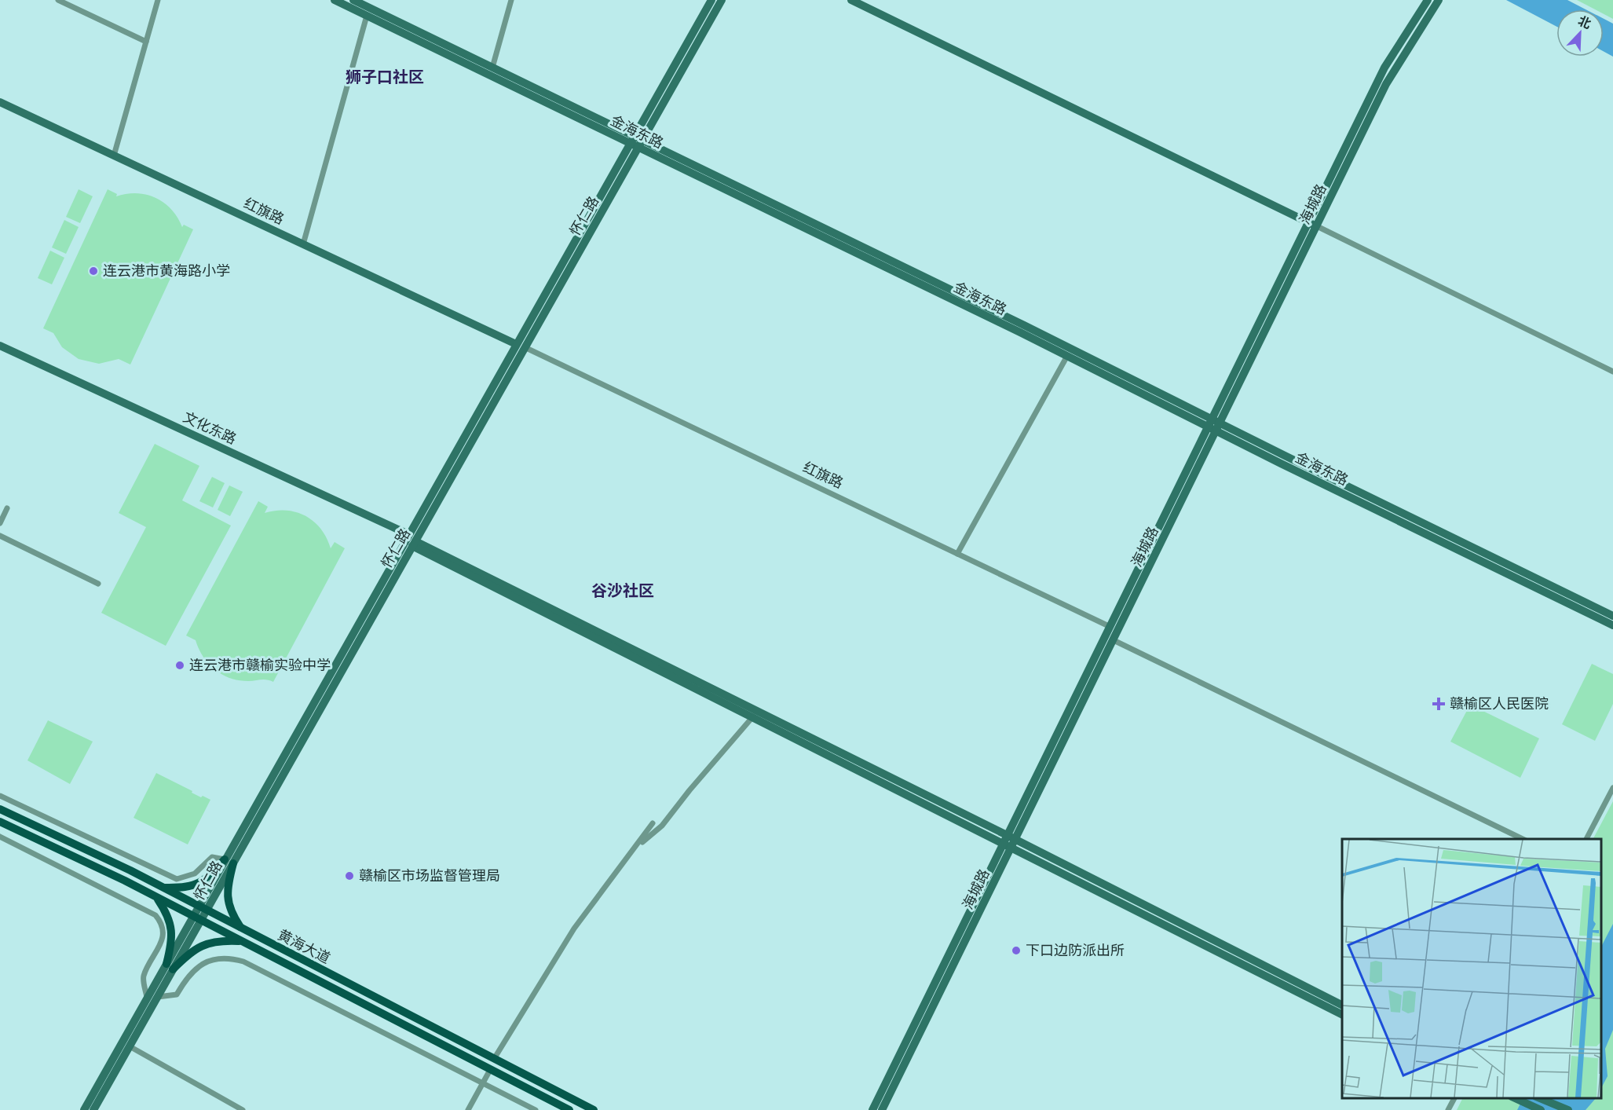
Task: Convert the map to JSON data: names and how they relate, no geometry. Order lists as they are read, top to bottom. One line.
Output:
{"streets":{"main road":["金海东路","海城路","红旗路","怀仁路","文化东路","黄海大道"]},"crossings":[["金海东路","海城路"],["金海东路","怀仁路"],["海城路","红旗路"],["红旗路","怀仁路"],["怀仁路","文化东路"],["怀仁路","黄海大道"]],"districts":["狮子口社区","谷沙社区"],"places":{"other":["连云港市黄海路小学","连云港市赣榆实验中学","赣榆区市场监督管理局","下口边防派出所"],"health":["赣榆区人民医院"]},"north":"top right"}
